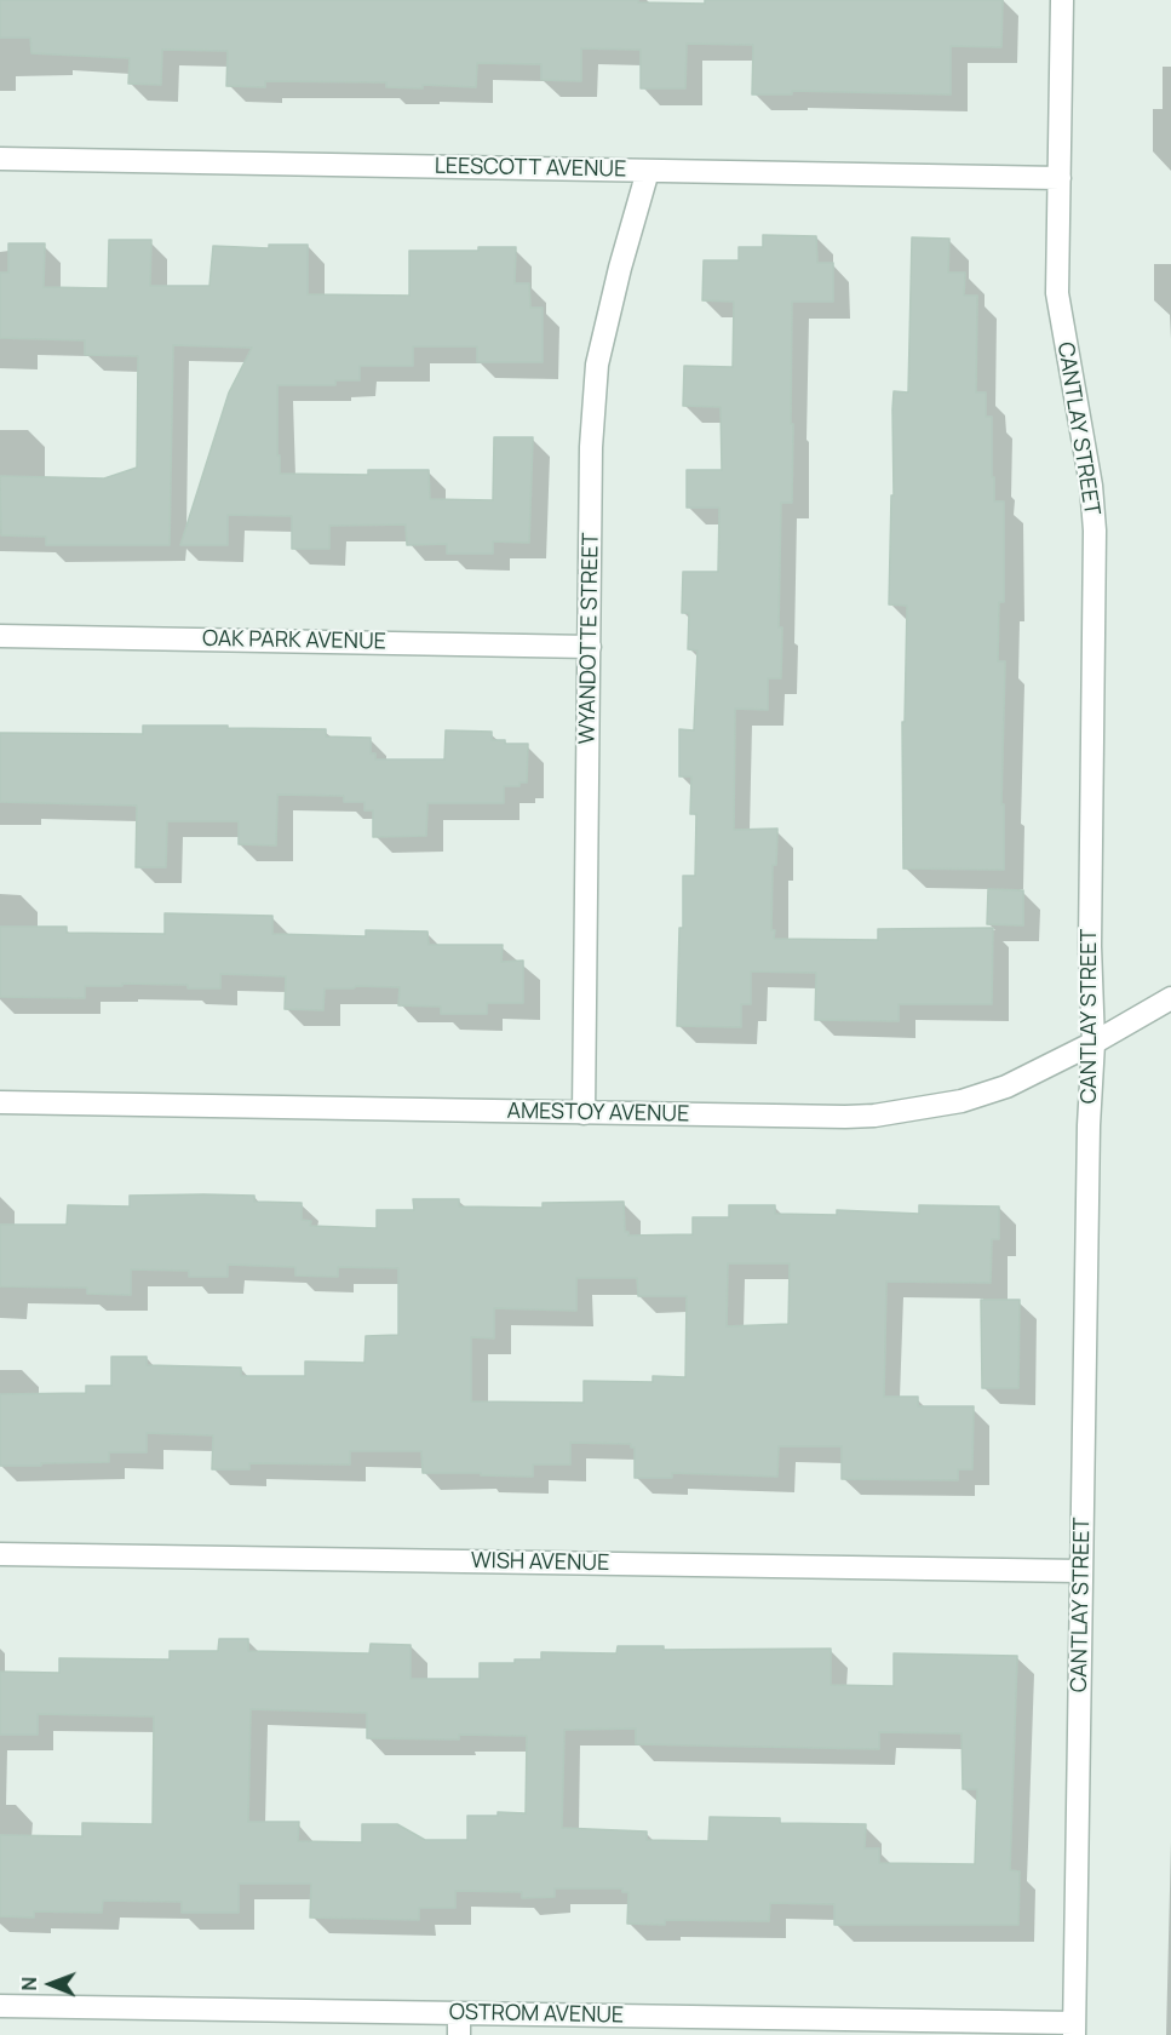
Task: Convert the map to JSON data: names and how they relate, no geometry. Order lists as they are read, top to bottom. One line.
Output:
{"streets":{"street":["LEESCOTT AVENUE","CANTLAY STREET","WYANDOTTE STREET","OAK PARK AVENUE","AMESTOY AVENUE","WISH AVENUE","OSTROM AVENUE"]},"crossings":[["LEESCOTT AVENUE","CANTLAY STREET"],["LEESCOTT AVENUE","WYANDOTTE STREET"],["CANTLAY STREET","AMESTOY AVENUE"],["CANTLAY STREET","WISH AVENUE"],["CANTLAY STREET","OSTROM AVENUE"],["WYANDOTTE STREET","OAK PARK AVENUE"],["WYANDOTTE STREET","AMESTOY AVENUE"]],"north":"left"}
